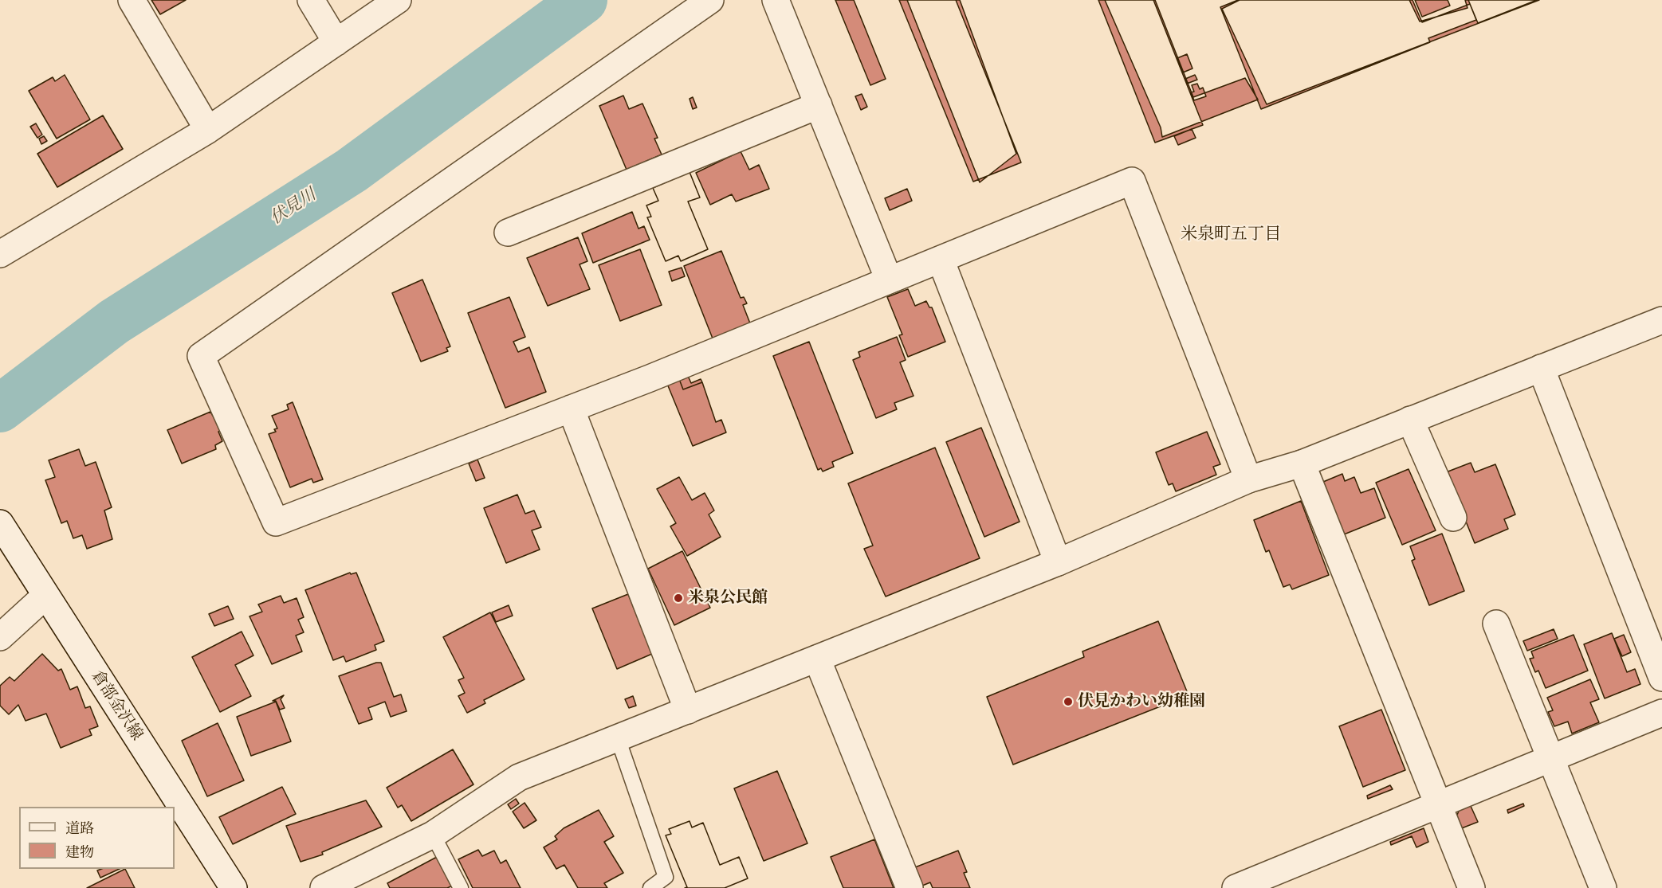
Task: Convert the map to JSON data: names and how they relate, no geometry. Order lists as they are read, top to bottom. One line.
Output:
{"streets":{"street":["倉部金沢線"]},"districts":["米泉町五丁目"],"water":["伏見川"],"places":["米泉公民館","伏見かわい幼稚園"],"legend":["道路","建物"]}
